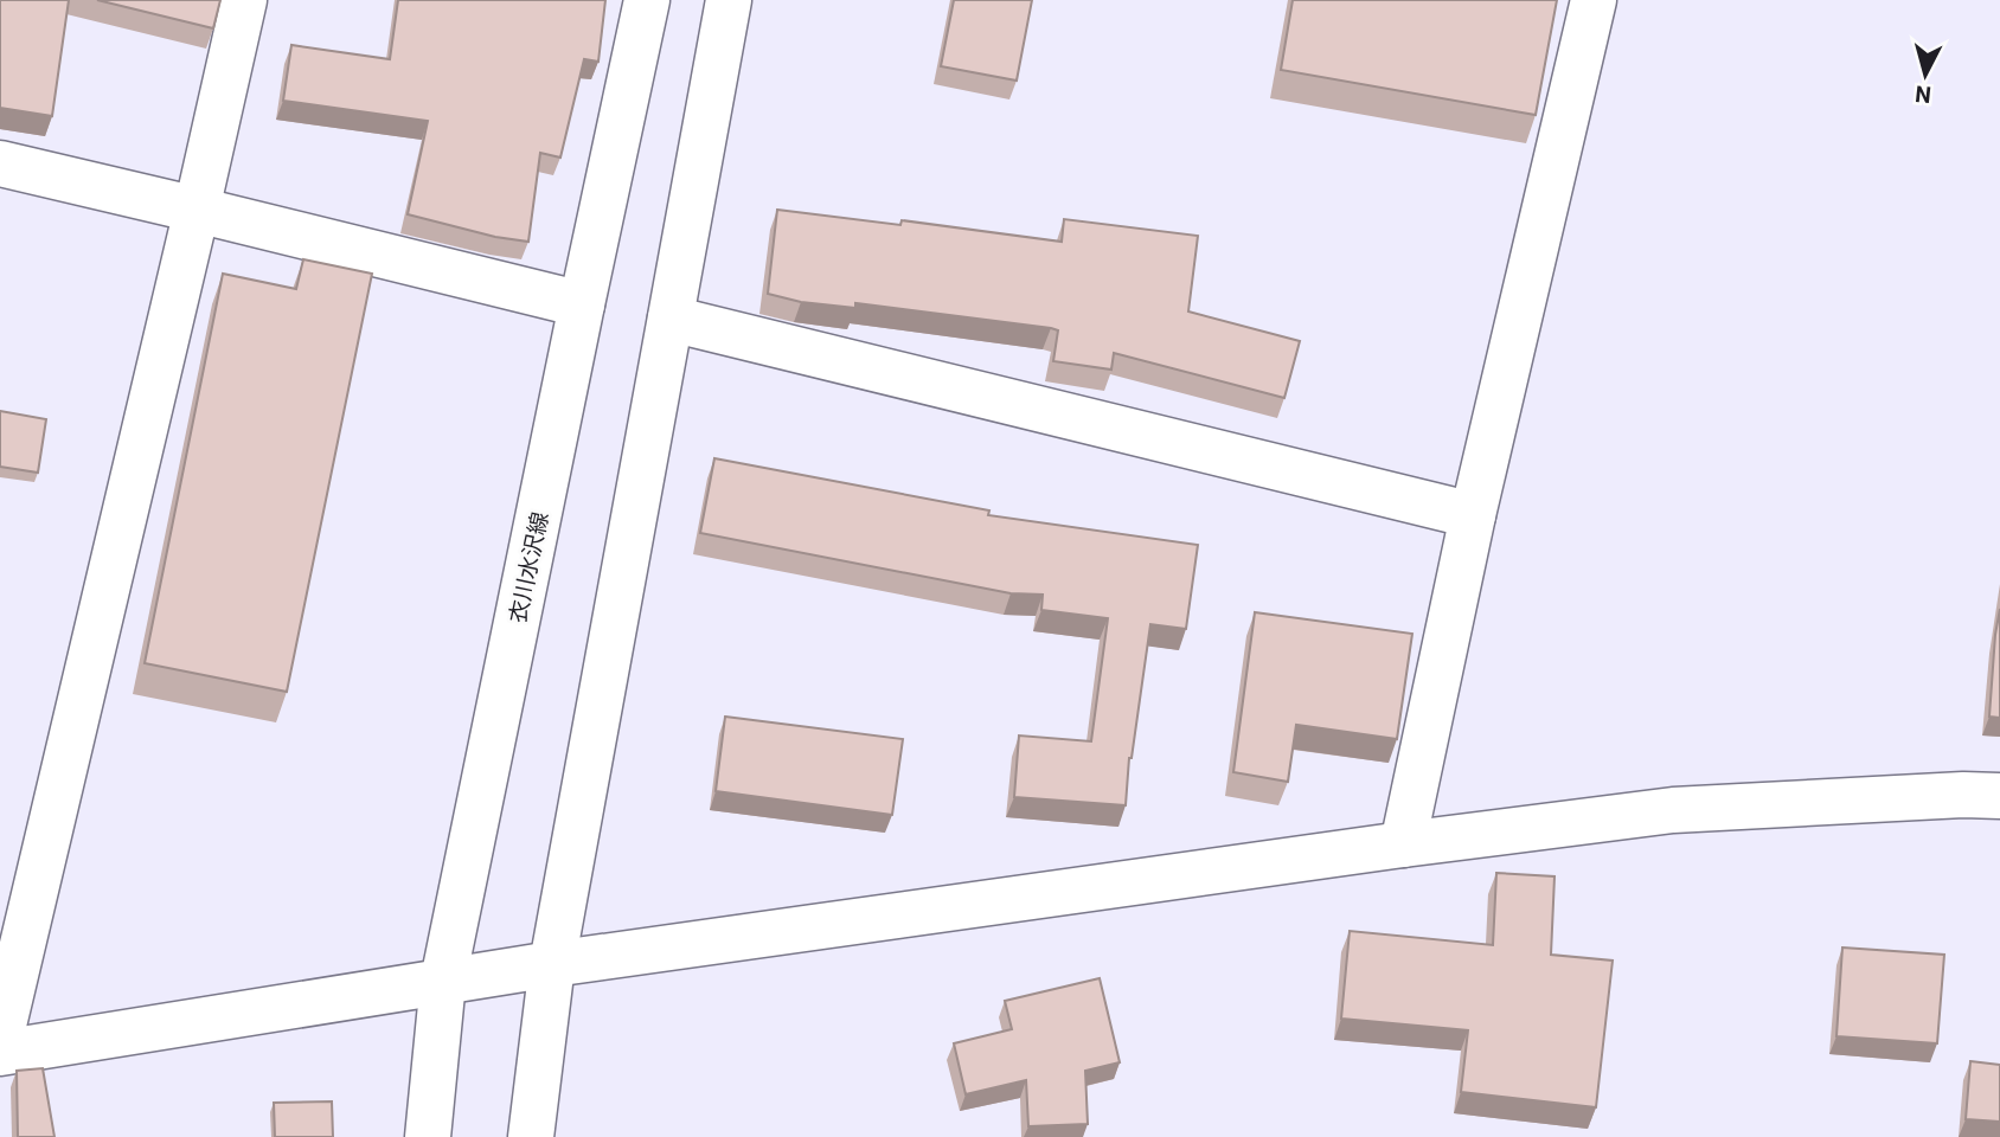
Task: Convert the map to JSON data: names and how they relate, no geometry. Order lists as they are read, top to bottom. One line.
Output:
{"streets":{"street":["衣川水沢線"]},"north":"bottom"}
